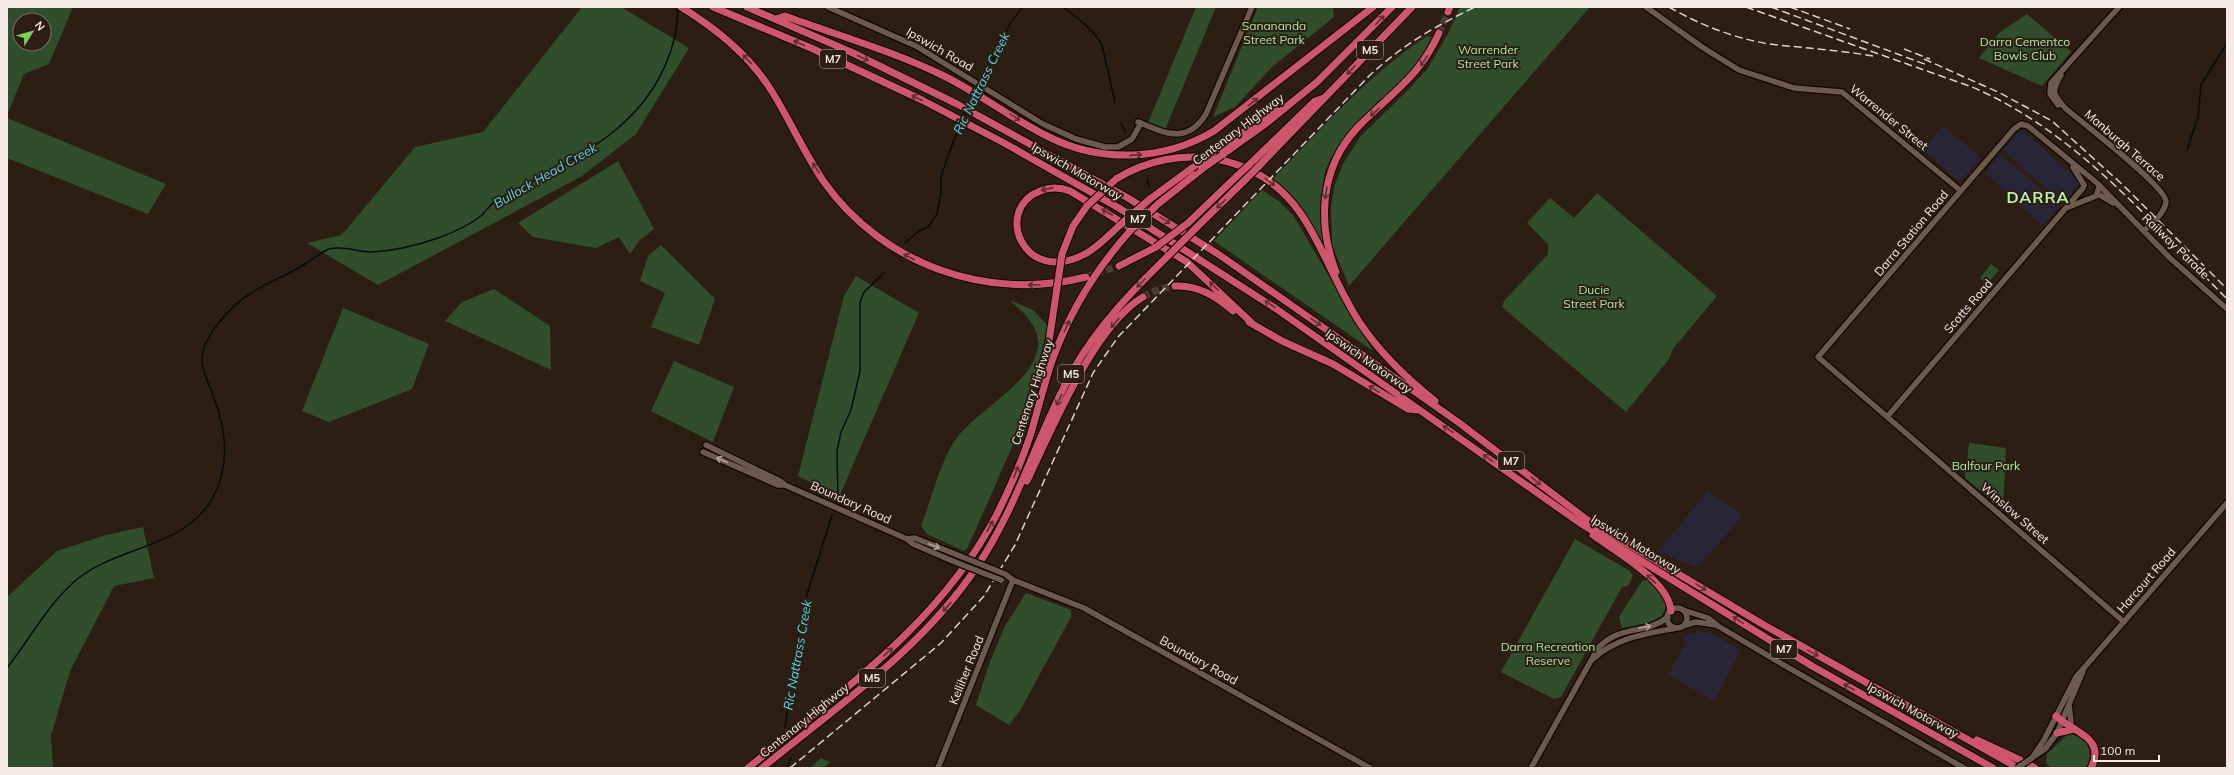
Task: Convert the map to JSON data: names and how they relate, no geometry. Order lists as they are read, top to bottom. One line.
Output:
{"streets":{"highway":["M5","M7","Centenary Highway","Ipswich Motorway"],"street":["Ipswich Road","Warrender Street","Manburgh Terrace","Darra Station Road","Railway Parade","Scotts Road","Boundary Road","Winslow Street","Harcourt Road","Kelliher Road"]},"crossings":[["Warrender Street","Darra Station Road"],["Manburgh Terrace","Railway Parade"],["Ipswich Motorway","Harcourt Road"],["Darra Station Road","Winslow Street"],["Railway Parade","Scotts Road"],["Scotts Road","Winslow Street"],["Boundary Road","Kelliher Road"],["Winslow Street","Harcourt Road"]],"districts":["DARRA"],"water":["Ric Nattrass Creek","Bullock Head Creek"],"parks":["Sanananda Street Park","Darra Cementco Bowls Club","Warrender Street Park","Ducie Street Park","Balfour Park","Darra Recreation Reserve"],"scale_bar":"100 m","north":"top right"}
